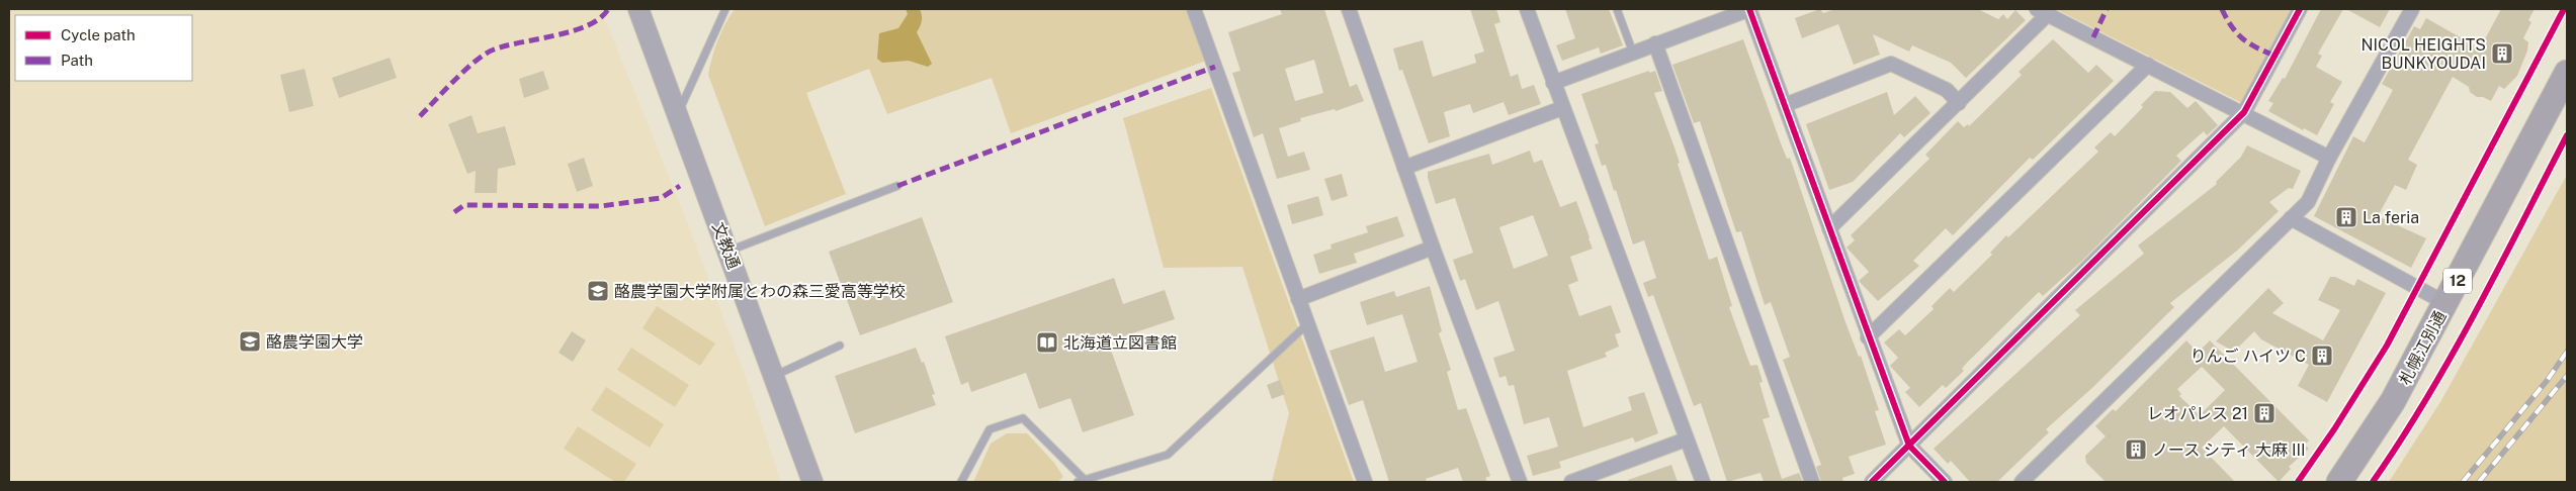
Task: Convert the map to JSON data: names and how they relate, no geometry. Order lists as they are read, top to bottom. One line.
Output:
{"streets":{"highway":["12","札幌江別通"],"street":["文教通"]},"places":{"building":["NICOL HEIGHTS BUNKYOUDAI","La feria","りんご ハイツ C","レオパレス 21","ノース シティ 大麻 III"],"school or university":["酪農学園大学附属とわの森三愛高等学校","酪農学園大学"],"library":["北海道立図書館"]},"legend":["Cycle path","Path"]}
